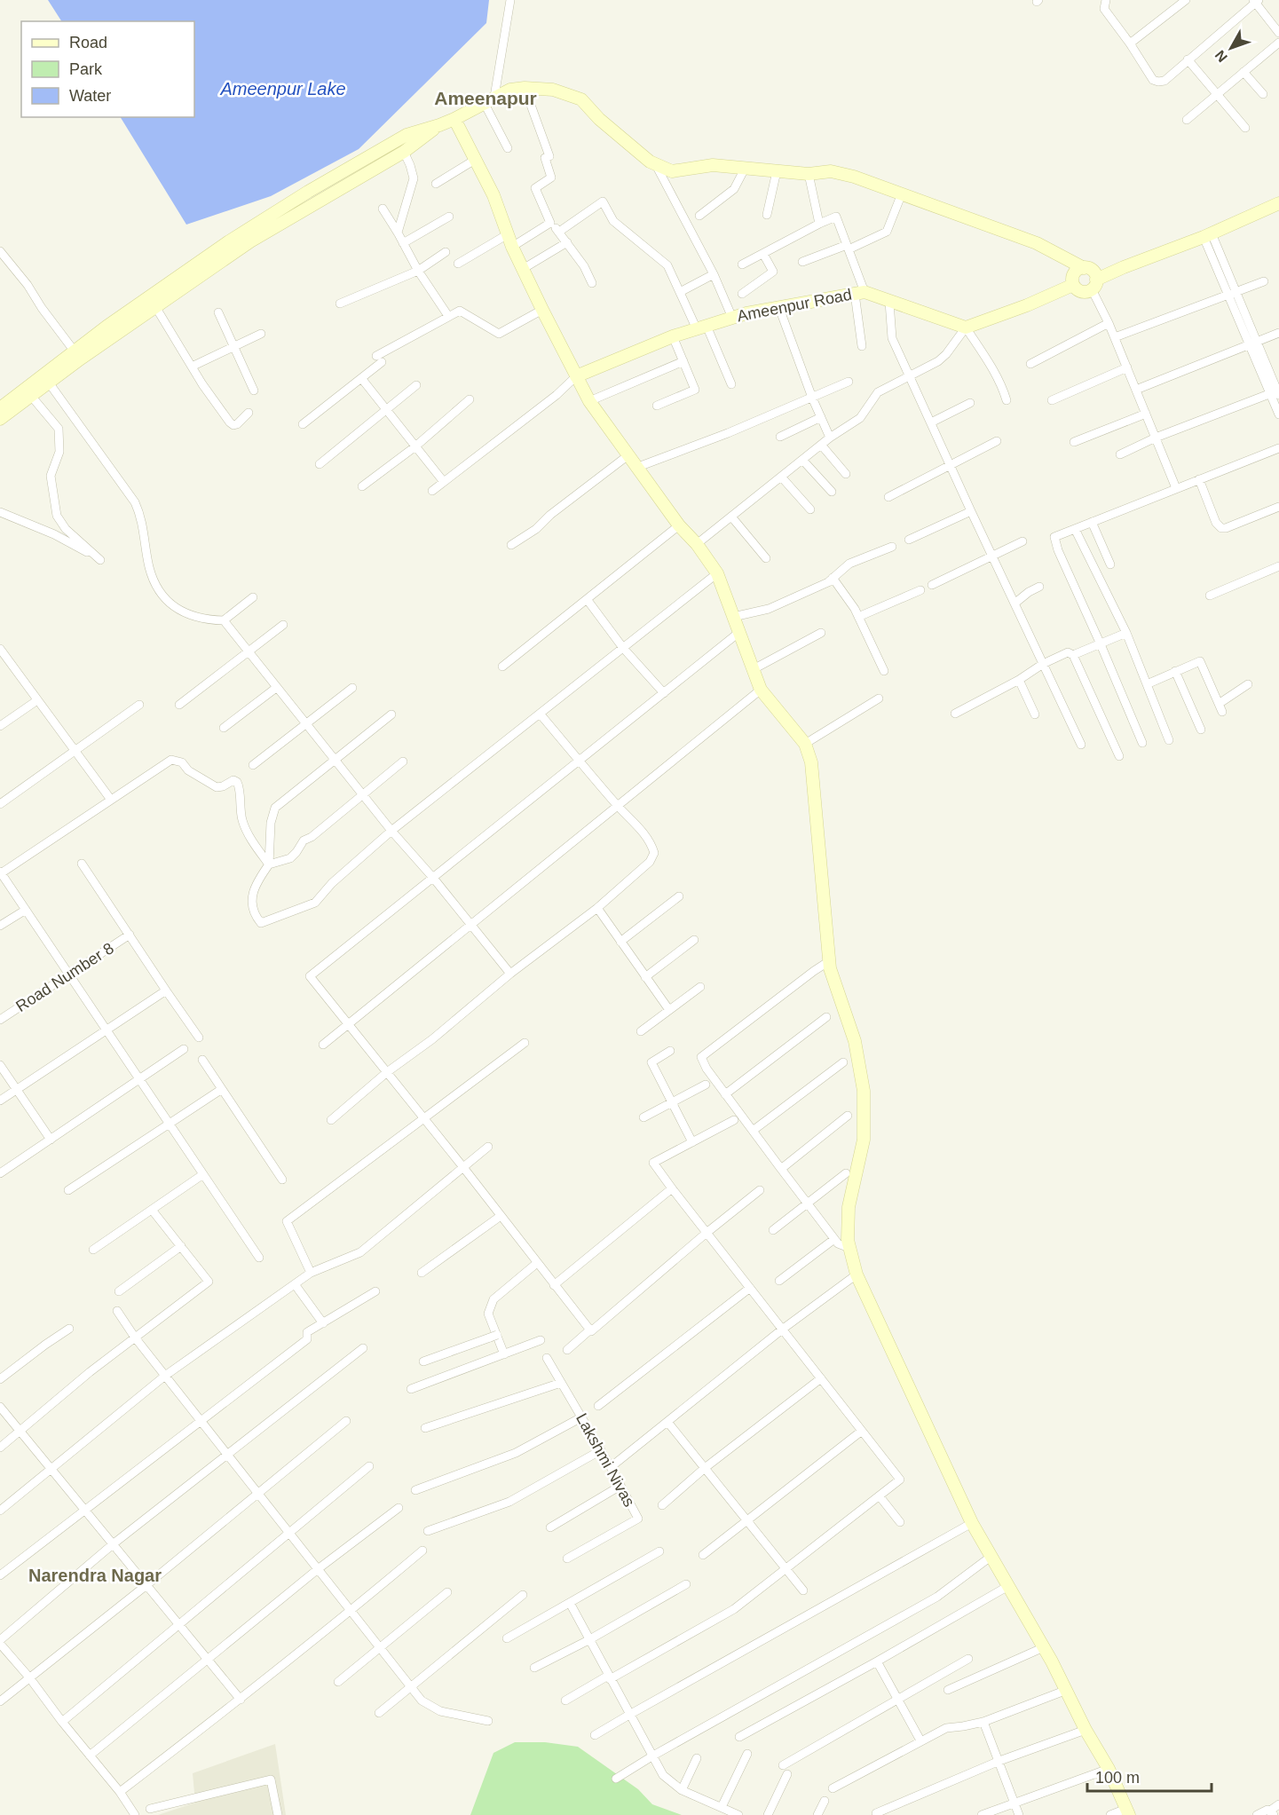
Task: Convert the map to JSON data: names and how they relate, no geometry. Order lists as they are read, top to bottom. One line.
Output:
{"streets":{"street":["Ameenpur Road","Road Number 8","Lakshmi Nivas"]},"districts":["Ameenapur","Narendra Nagar"],"water":["Ameenpur Lake"],"legend":["Road","Park","Water"],"scale_bar":"100 m","north":"bottom left"}
